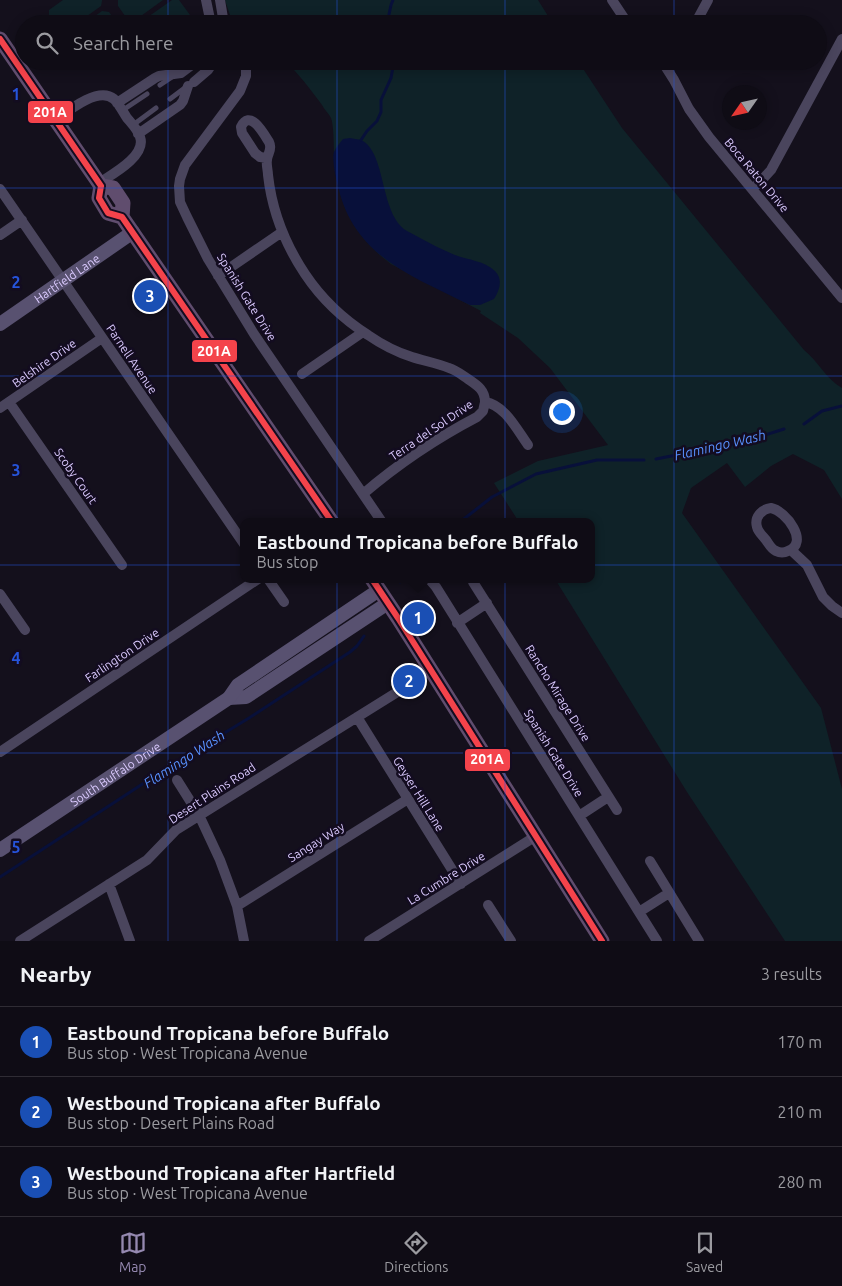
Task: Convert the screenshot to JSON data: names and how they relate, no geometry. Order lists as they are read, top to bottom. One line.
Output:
{"streets":{"main road":["Hartfield Lane","South Buffalo Drive"],"street":["Boca Raton Drive","Spanish Gate Drive","Parnell Avenue","Belshire Drive","Terra del Sol Drive","Scoby Court","Farlington Drive","Rancho Mirage Drive","Desert Plains Road","Geyser Hill Lane","Sangay Way","La Cumbre Drive"]},"crossings":[["Hartfield Lane","Parnell Avenue"],["Spanish Gate Drive","Terra del Sol Drive"],["Parnell Avenue","Belshire Drive"],["Belshire Drive","Scoby Court"],["Desert Plains Road","Geyser Hill Lane"],["Geyser Hill Lane","Sangay Way"],["Geyser Hill Lane","La Cumbre Drive"]],"water":["Flamingo Wash"],"lines":["transit line 201A"],"north":"bottom left","page":{"search":"Search here","pins":["3","1","2"],"popup":["Eastbound Tropicana before Buffalo","Bus stop"],"heading":["Nearby","3 results"],"list":[{"mark":"1","name":"Eastbound Tropicana before Buffalo","note":"Bus stop · West Tropicana Avenue","value":"170 m"},{"mark":"2","name":"Westbound Tropicana after Buffalo","note":"Bus stop · Desert Plains Road","value":"210 m"},{"mark":"3","name":"Westbound Tropicana after Hartfield","note":"Bus stop · West Tropicana Avenue","value":"280 m"}],"nav":["Map","Directions","Saved"]},"grid":{"rows":["1","2","3","4","5"]}}
